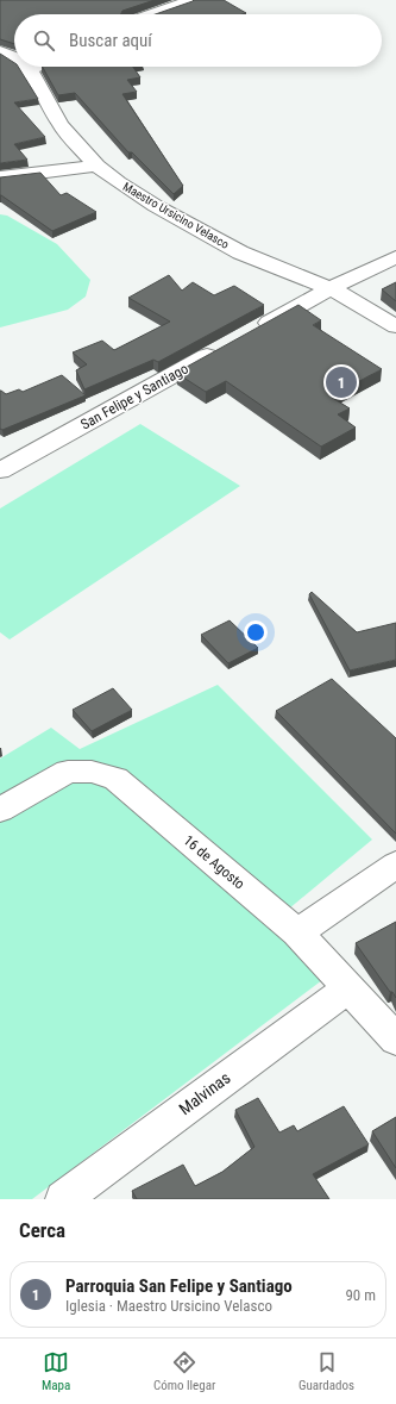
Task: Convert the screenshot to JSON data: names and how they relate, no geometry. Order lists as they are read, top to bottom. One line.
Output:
{"streets":{"street":["Maestro Ursicino Velasco","San Felipe y Santiago","16 de Agosto","Malvinas"]},"crossings":[["16 de Agosto","Malvinas"]],"page":{"search":"Buscar aquí","pins":"1","heading":"Cerca","list":[{"mark":"1","name":"Parroquia San Felipe y Santiago","note":"Iglesia · Maestro Ursicino Velasco","value":"90 m"}],"nav":["Mapa","Cómo llegar","Guardados"]}}
